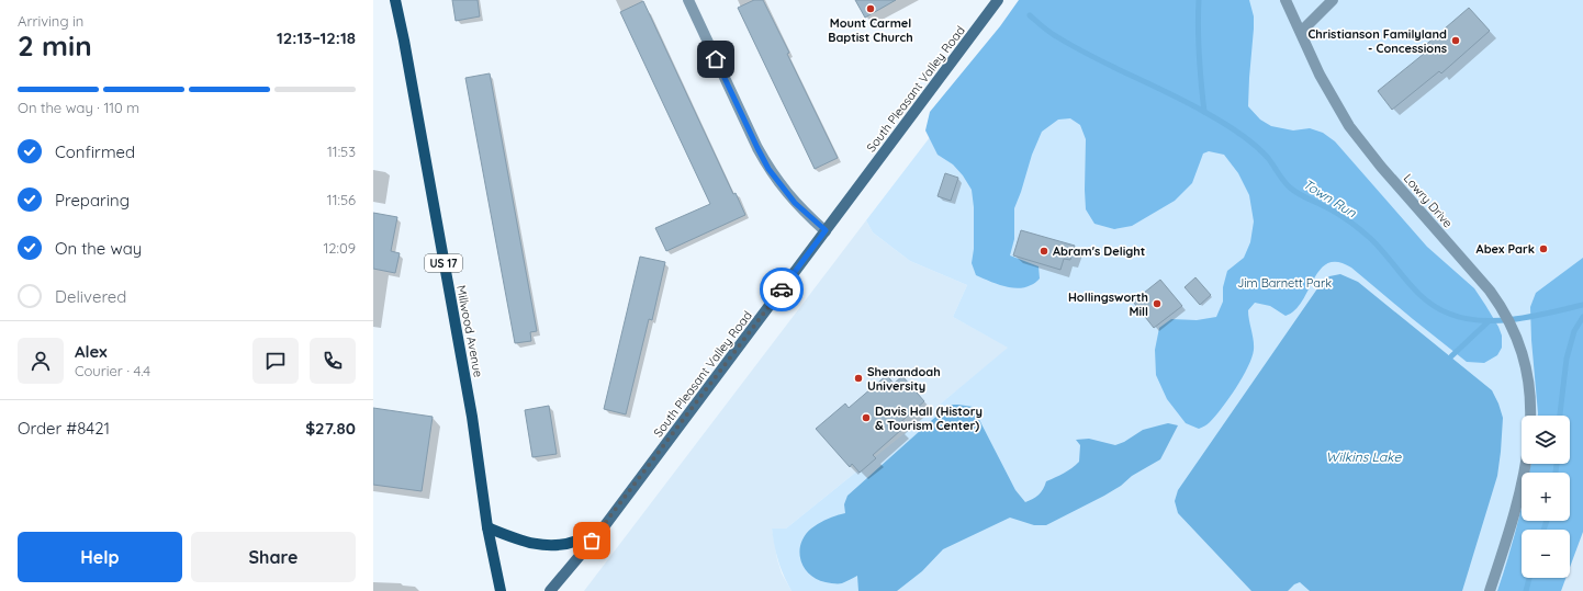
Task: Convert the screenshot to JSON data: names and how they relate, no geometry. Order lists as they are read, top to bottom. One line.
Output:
{"streets":{"main road":["South Pleasant Valley Road","US 17","Millwood Avenue"],"street":["Lowry Drive"]},"water":["Town Run","Wilkins Lake"],"parks":["Jim Barnett Park"],"places":["Mount Carmel Baptist Church","Christianson Familyland - Concessions","Abex Park","Abram's Delight","Hollingsworth Mill","Shenandoah University","Davis Hall (History & Tourism Center)"],"page":{"heading":["2 min","Arriving in","12:13–12:18"],"panel":["Alex","Courier · 4.4","Order #8421","$27.80"],"bar":"On the way · 110 m","list":[["Confirmed","11:53"],["Preparing","11:56"],["On the way","12:09"],"Delivered"],"map_buttons":["+","−"],"buttons":["Help","Share"]}}
